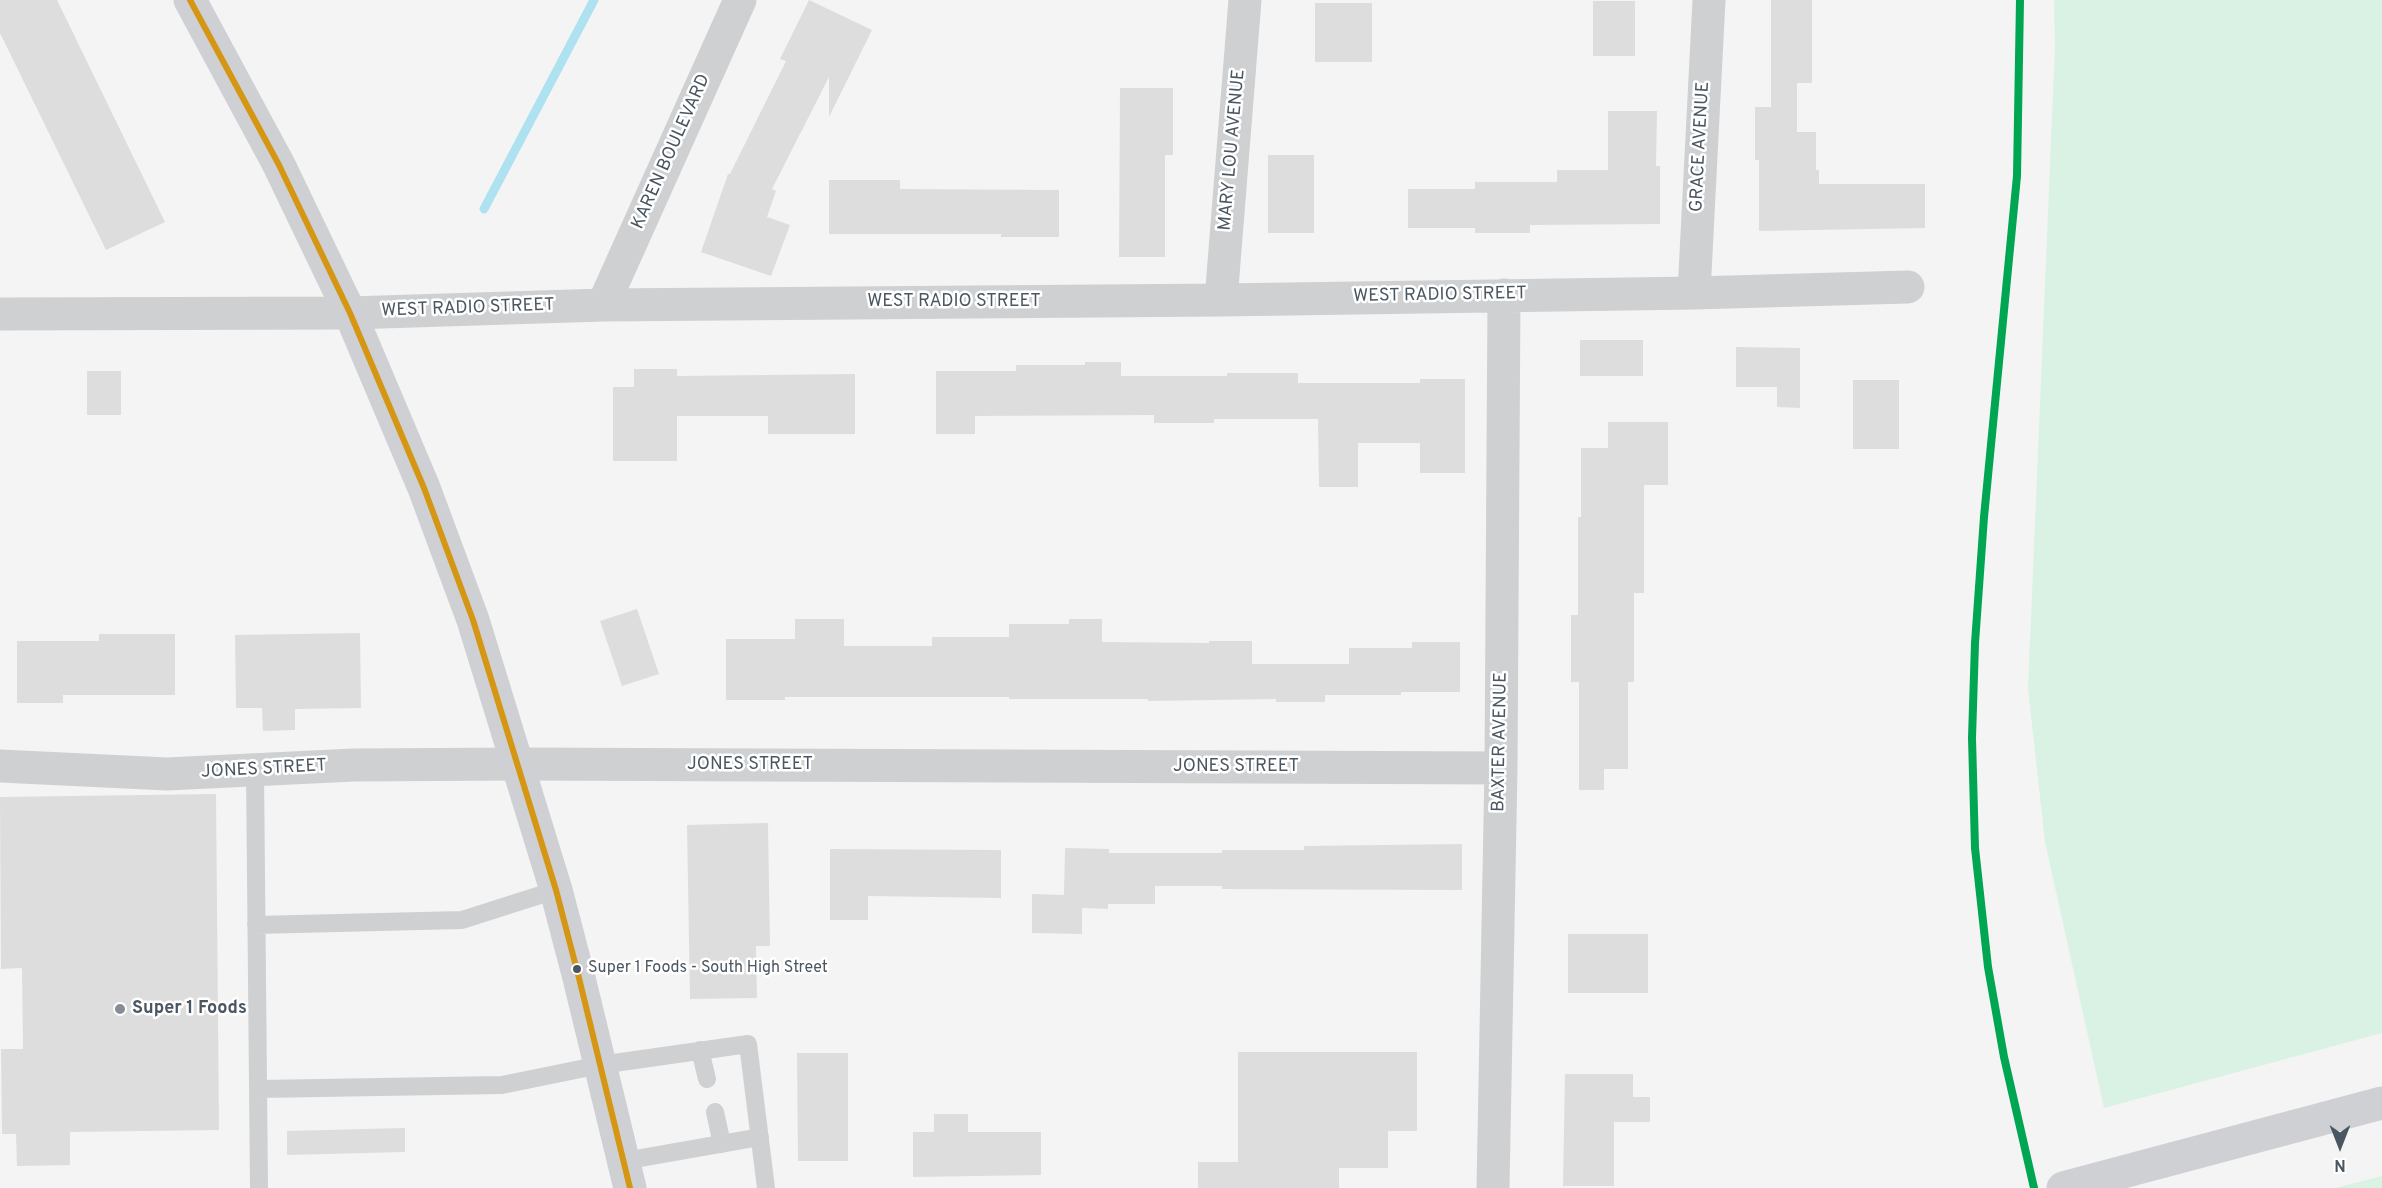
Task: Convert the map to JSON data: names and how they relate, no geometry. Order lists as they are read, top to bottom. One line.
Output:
{"streets":{"street":["GRACE AVENUE","MARY LOU AVENUE","KAREN BOULEVARD","WEST RADIO STREET","BAXTER AVENUE","JONES STREET"]},"crossings":[["GRACE AVENUE","WEST RADIO STREET"],["MARY LOU AVENUE","WEST RADIO STREET"],["KAREN BOULEVARD","WEST RADIO STREET"],["WEST RADIO STREET","BAXTER AVENUE"],["BAXTER AVENUE","JONES STREET"]],"places":["Super 1 Foods - South High Street","Super 1 Foods"],"north":"bottom"}
